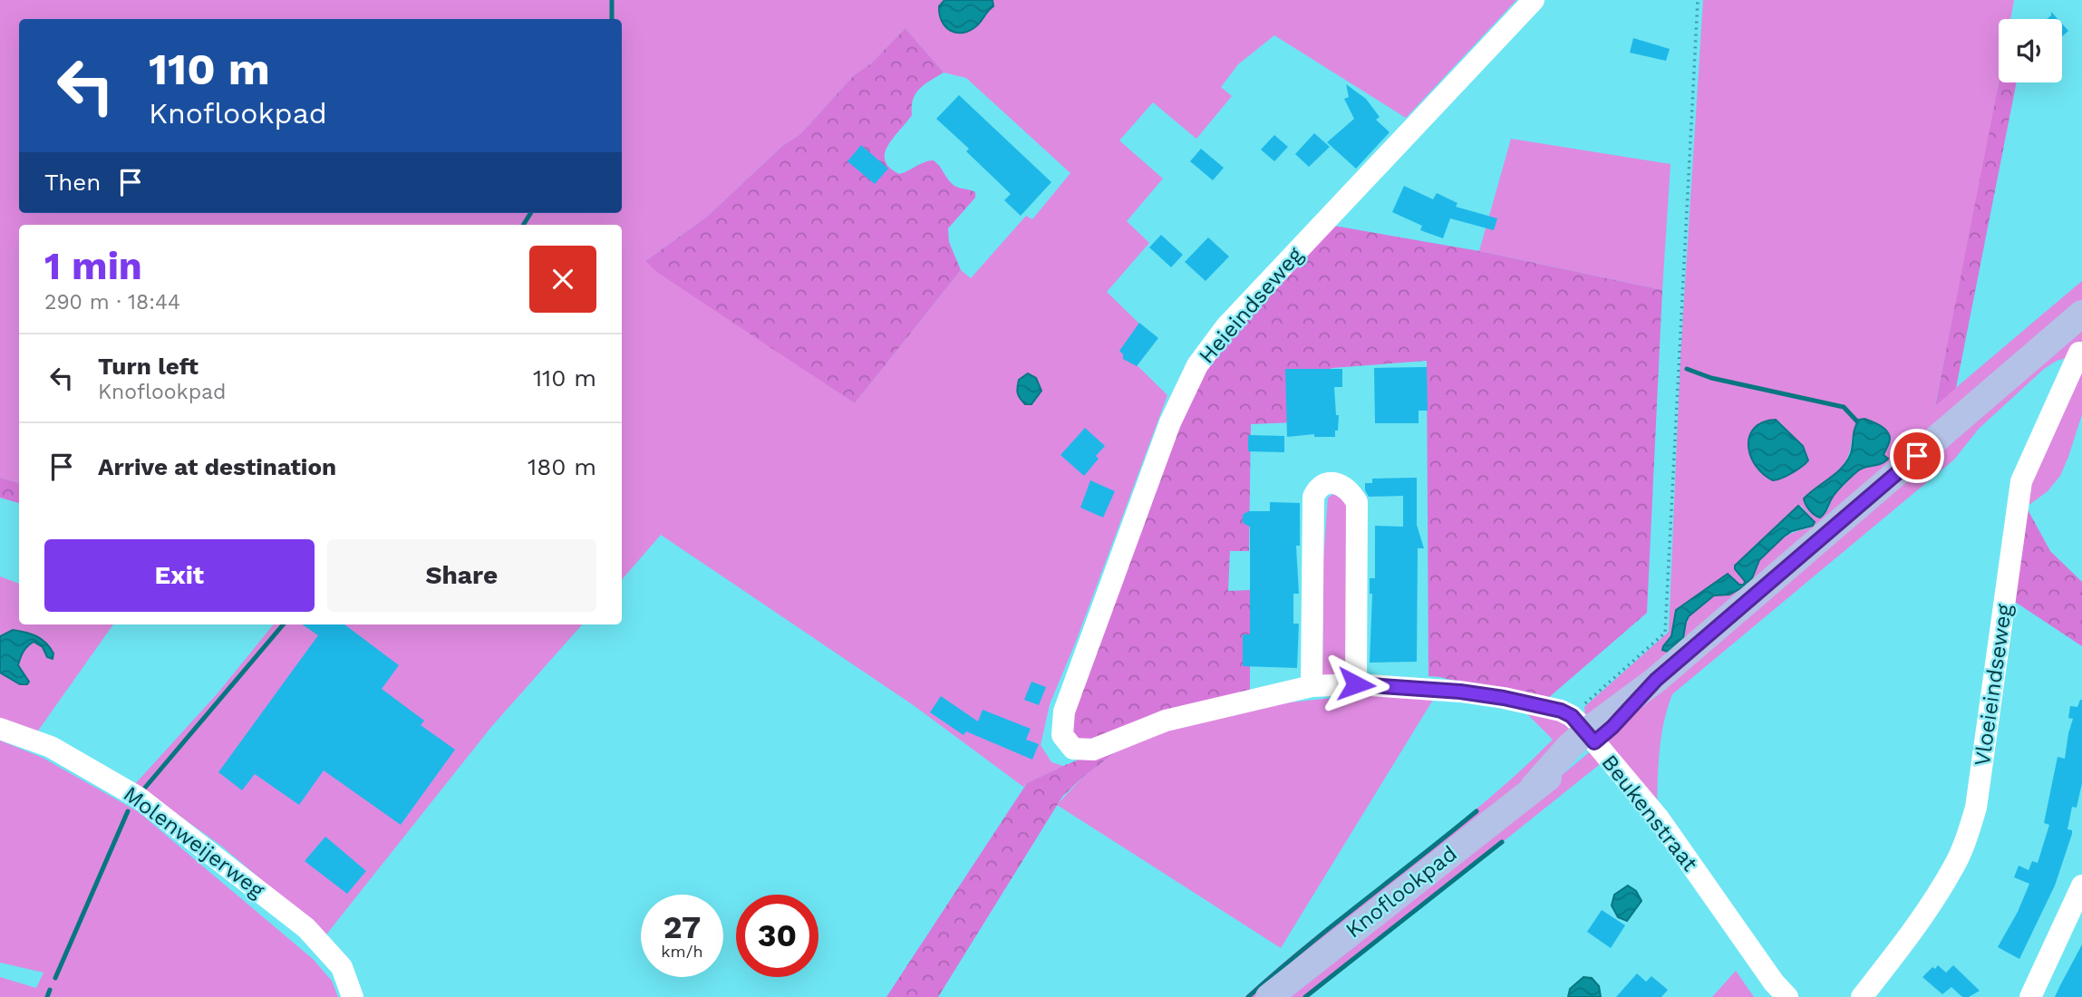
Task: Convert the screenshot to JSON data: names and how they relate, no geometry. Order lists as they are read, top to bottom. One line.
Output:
{"streets":{"main road":["Knoflookpad"],"street":["Heieindseweg","Vloeieindseweg","Beukenstraat","Molenweijerweg"]},"crossings":[["Beukenstraat","Knoflookpad"]],"page":{"turn":["110 m","Knoflookpad"],"then":"Then","heading":["1 min","290 m · 18:44"],"list":[{"name":"Turn left","note":"Knoflookpad","value":"110 m"},{"name":"Arrive at destination","value":"180 m"}],"buttons":["Exit","Share"],"speed":"27 km/h","limit":"30"}}
